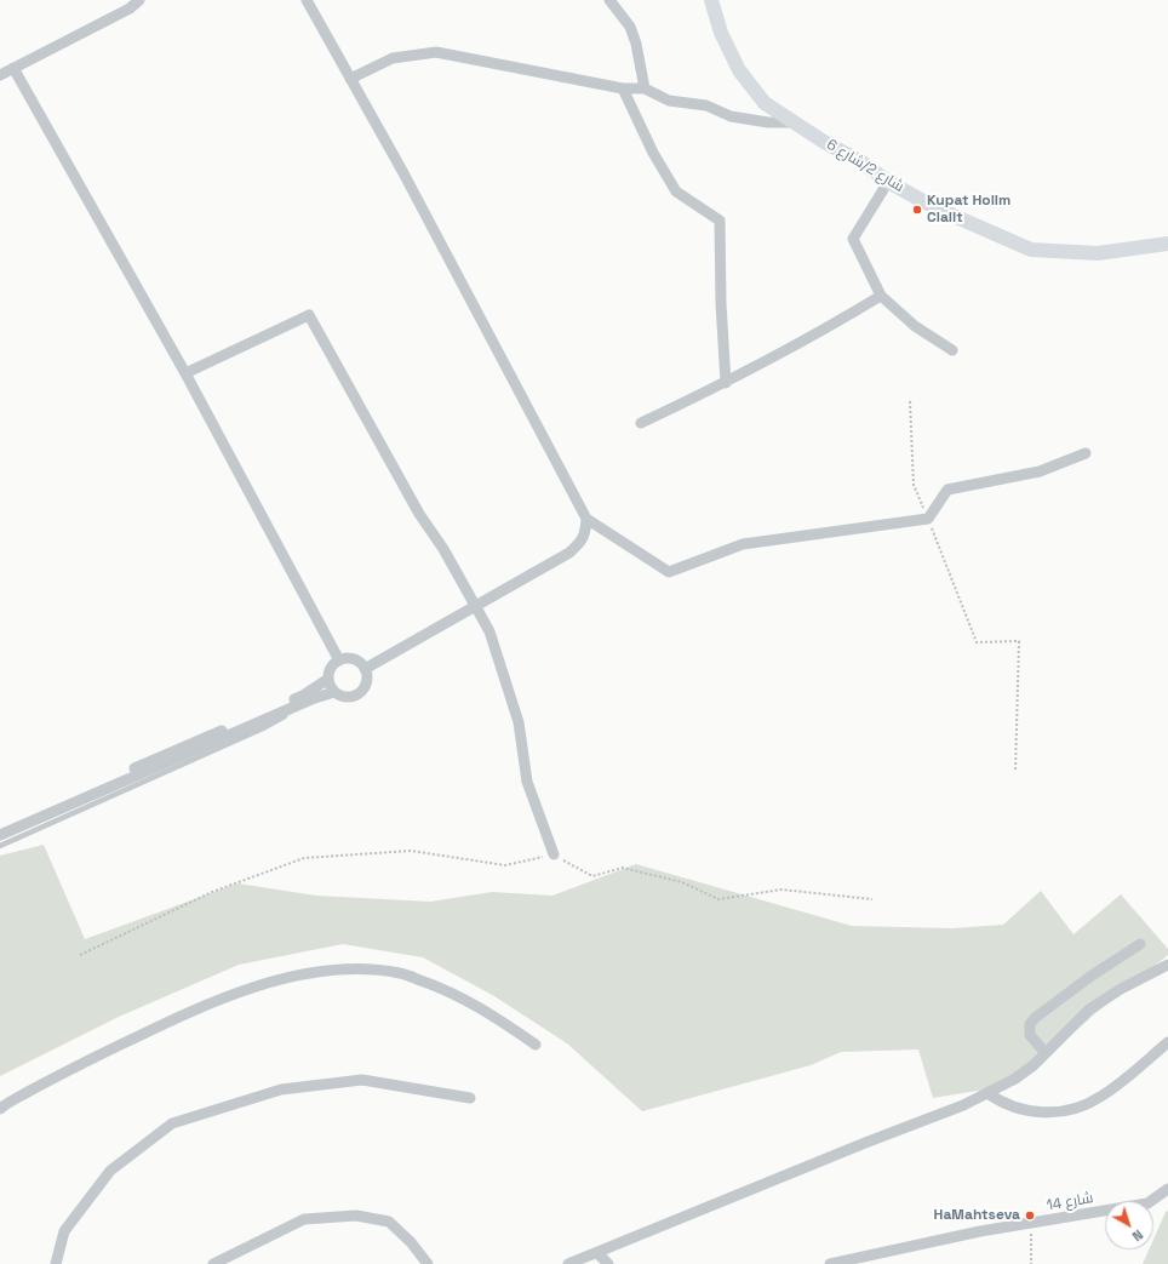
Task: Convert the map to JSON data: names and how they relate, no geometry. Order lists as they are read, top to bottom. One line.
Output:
{"streets":{"street":["شارع 2/شارع 6","شارع 14"]},"places":["Kupat Holim Clalit","HaMahtseva"],"north":"bottom right"}
